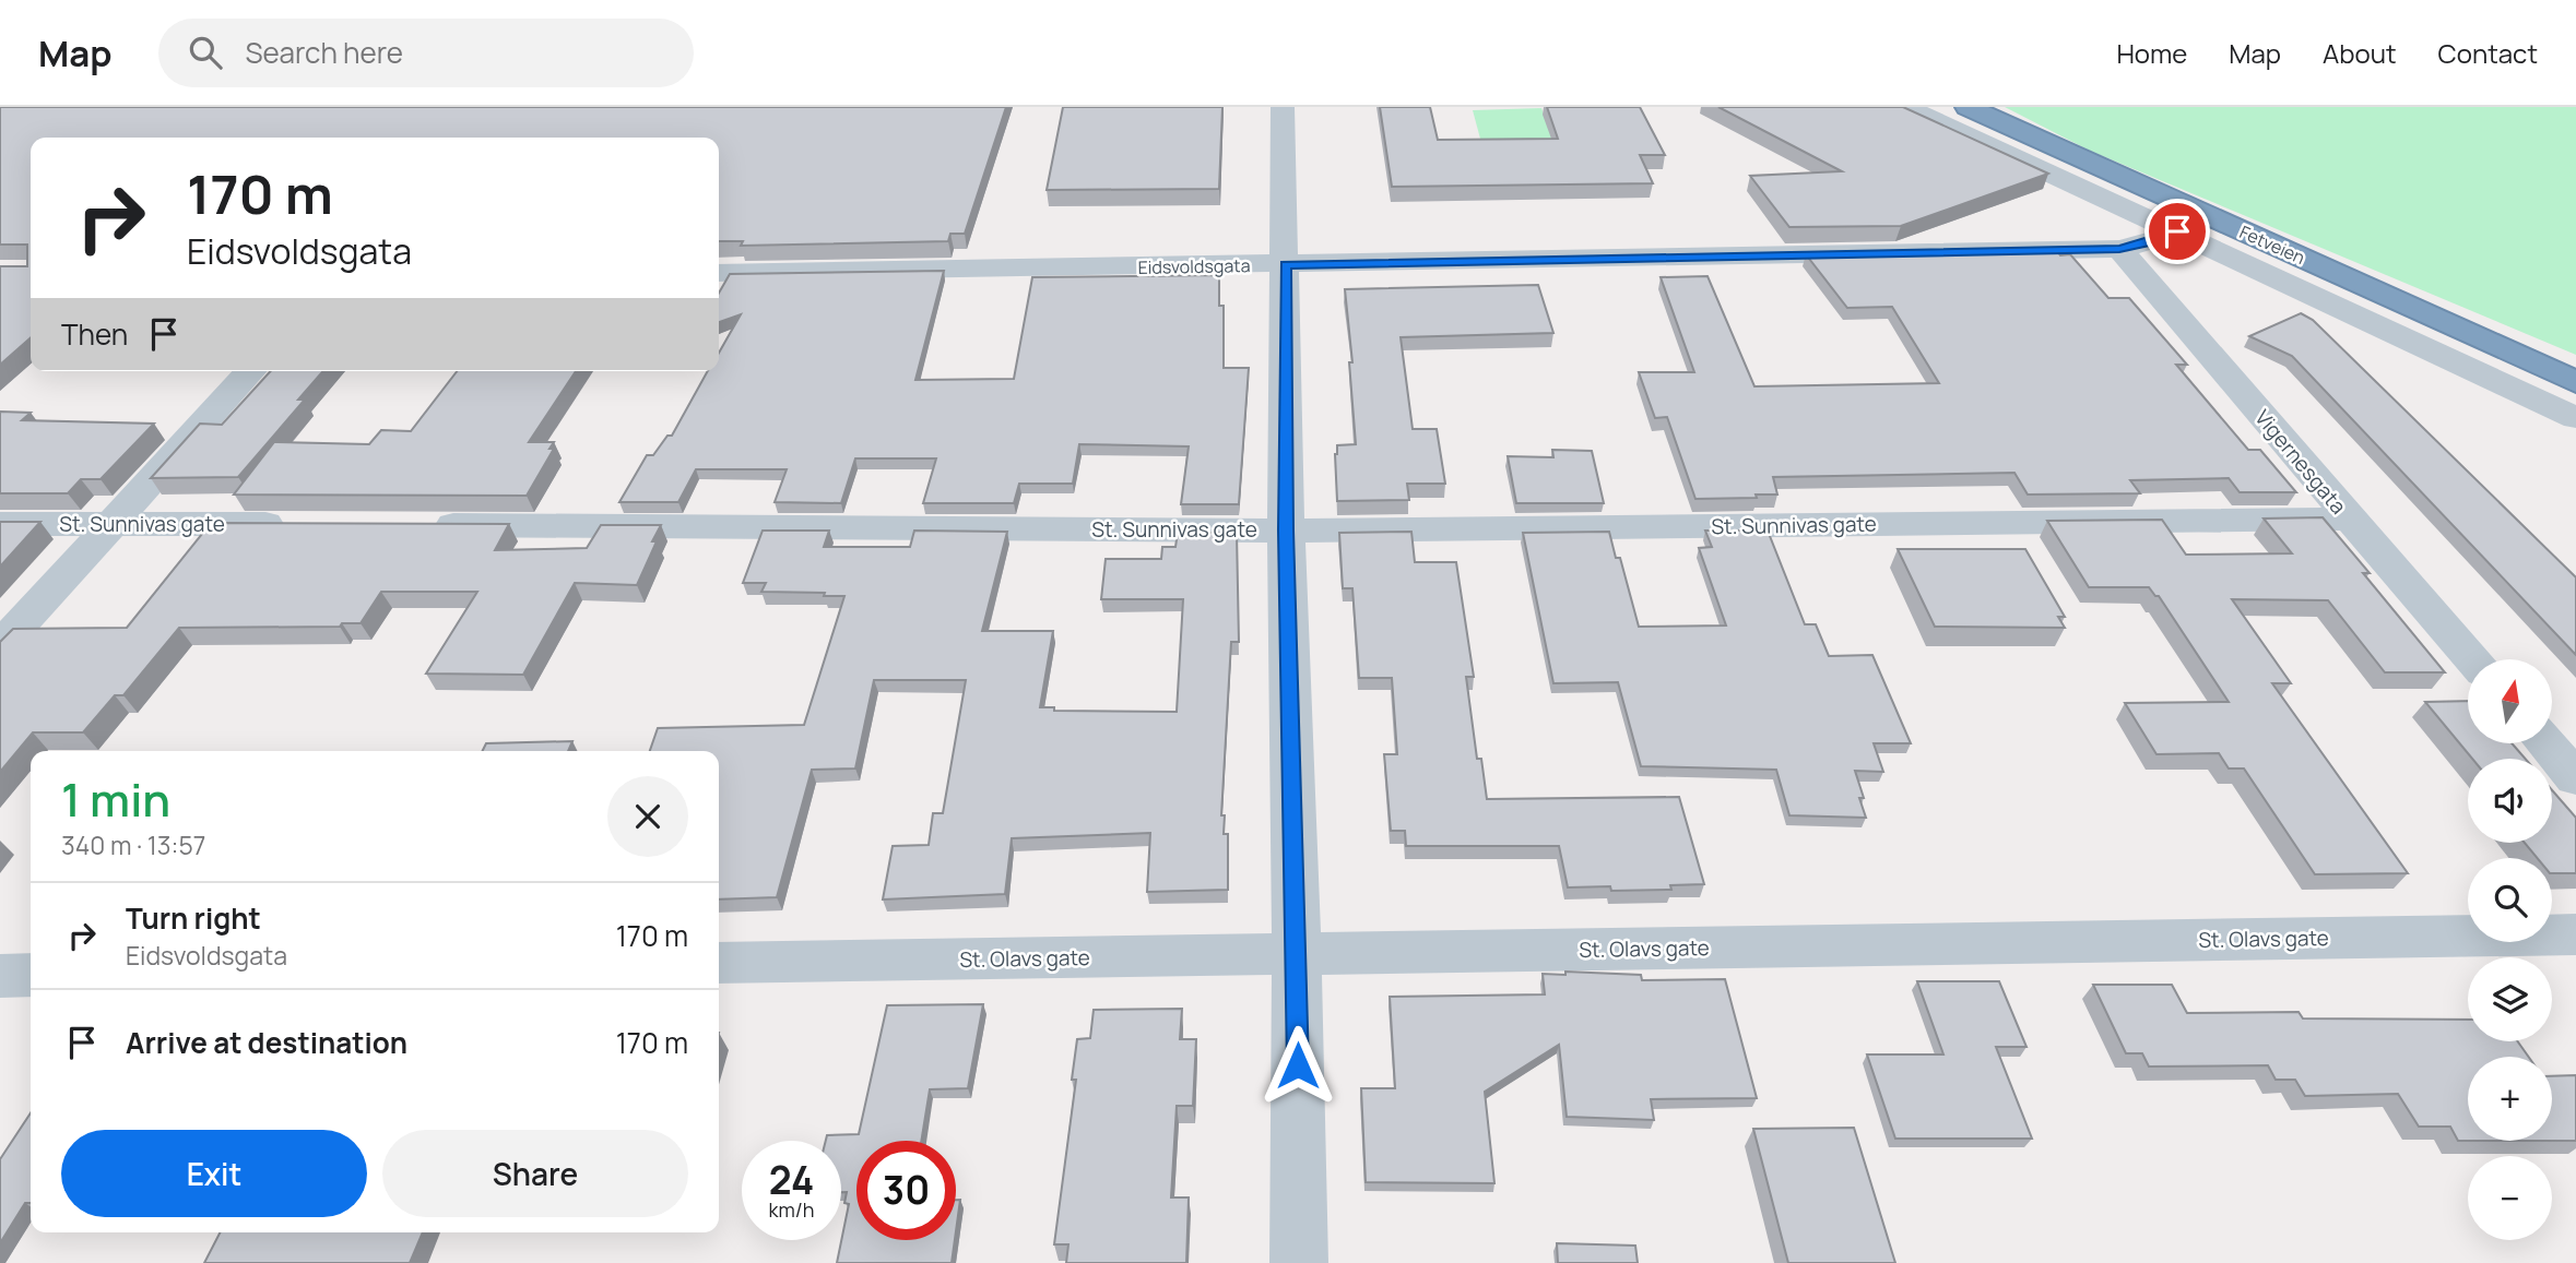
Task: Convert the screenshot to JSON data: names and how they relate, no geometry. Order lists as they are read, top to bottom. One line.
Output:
{"streets":{"highway":["Fetveien"],"street":["Eidsvoldsgata","Vigernesgata","St. Sunnivas gate","St. Olavs gate"]},"crossings":[["Eidsvoldsgata","Vigernesgata"],["Vigernesgata","St. Sunnivas gate"]],"north":"top","page":{"header":"Map","search":"Search here","nav":["Home","Map","About","Contact"],"turn":["170 m","Eidsvoldsgata"],"then":"Then","map_buttons":["+","−"],"heading":["1 min","340 m · 13:57"],"list":[{"name":"Turn right","note":"Eidsvoldsgata","value":"170 m"},{"name":"Arrive at destination","value":"170 m"}],"buttons":["Exit","Share"],"speed":"24 km/h","limit":"30"}}
